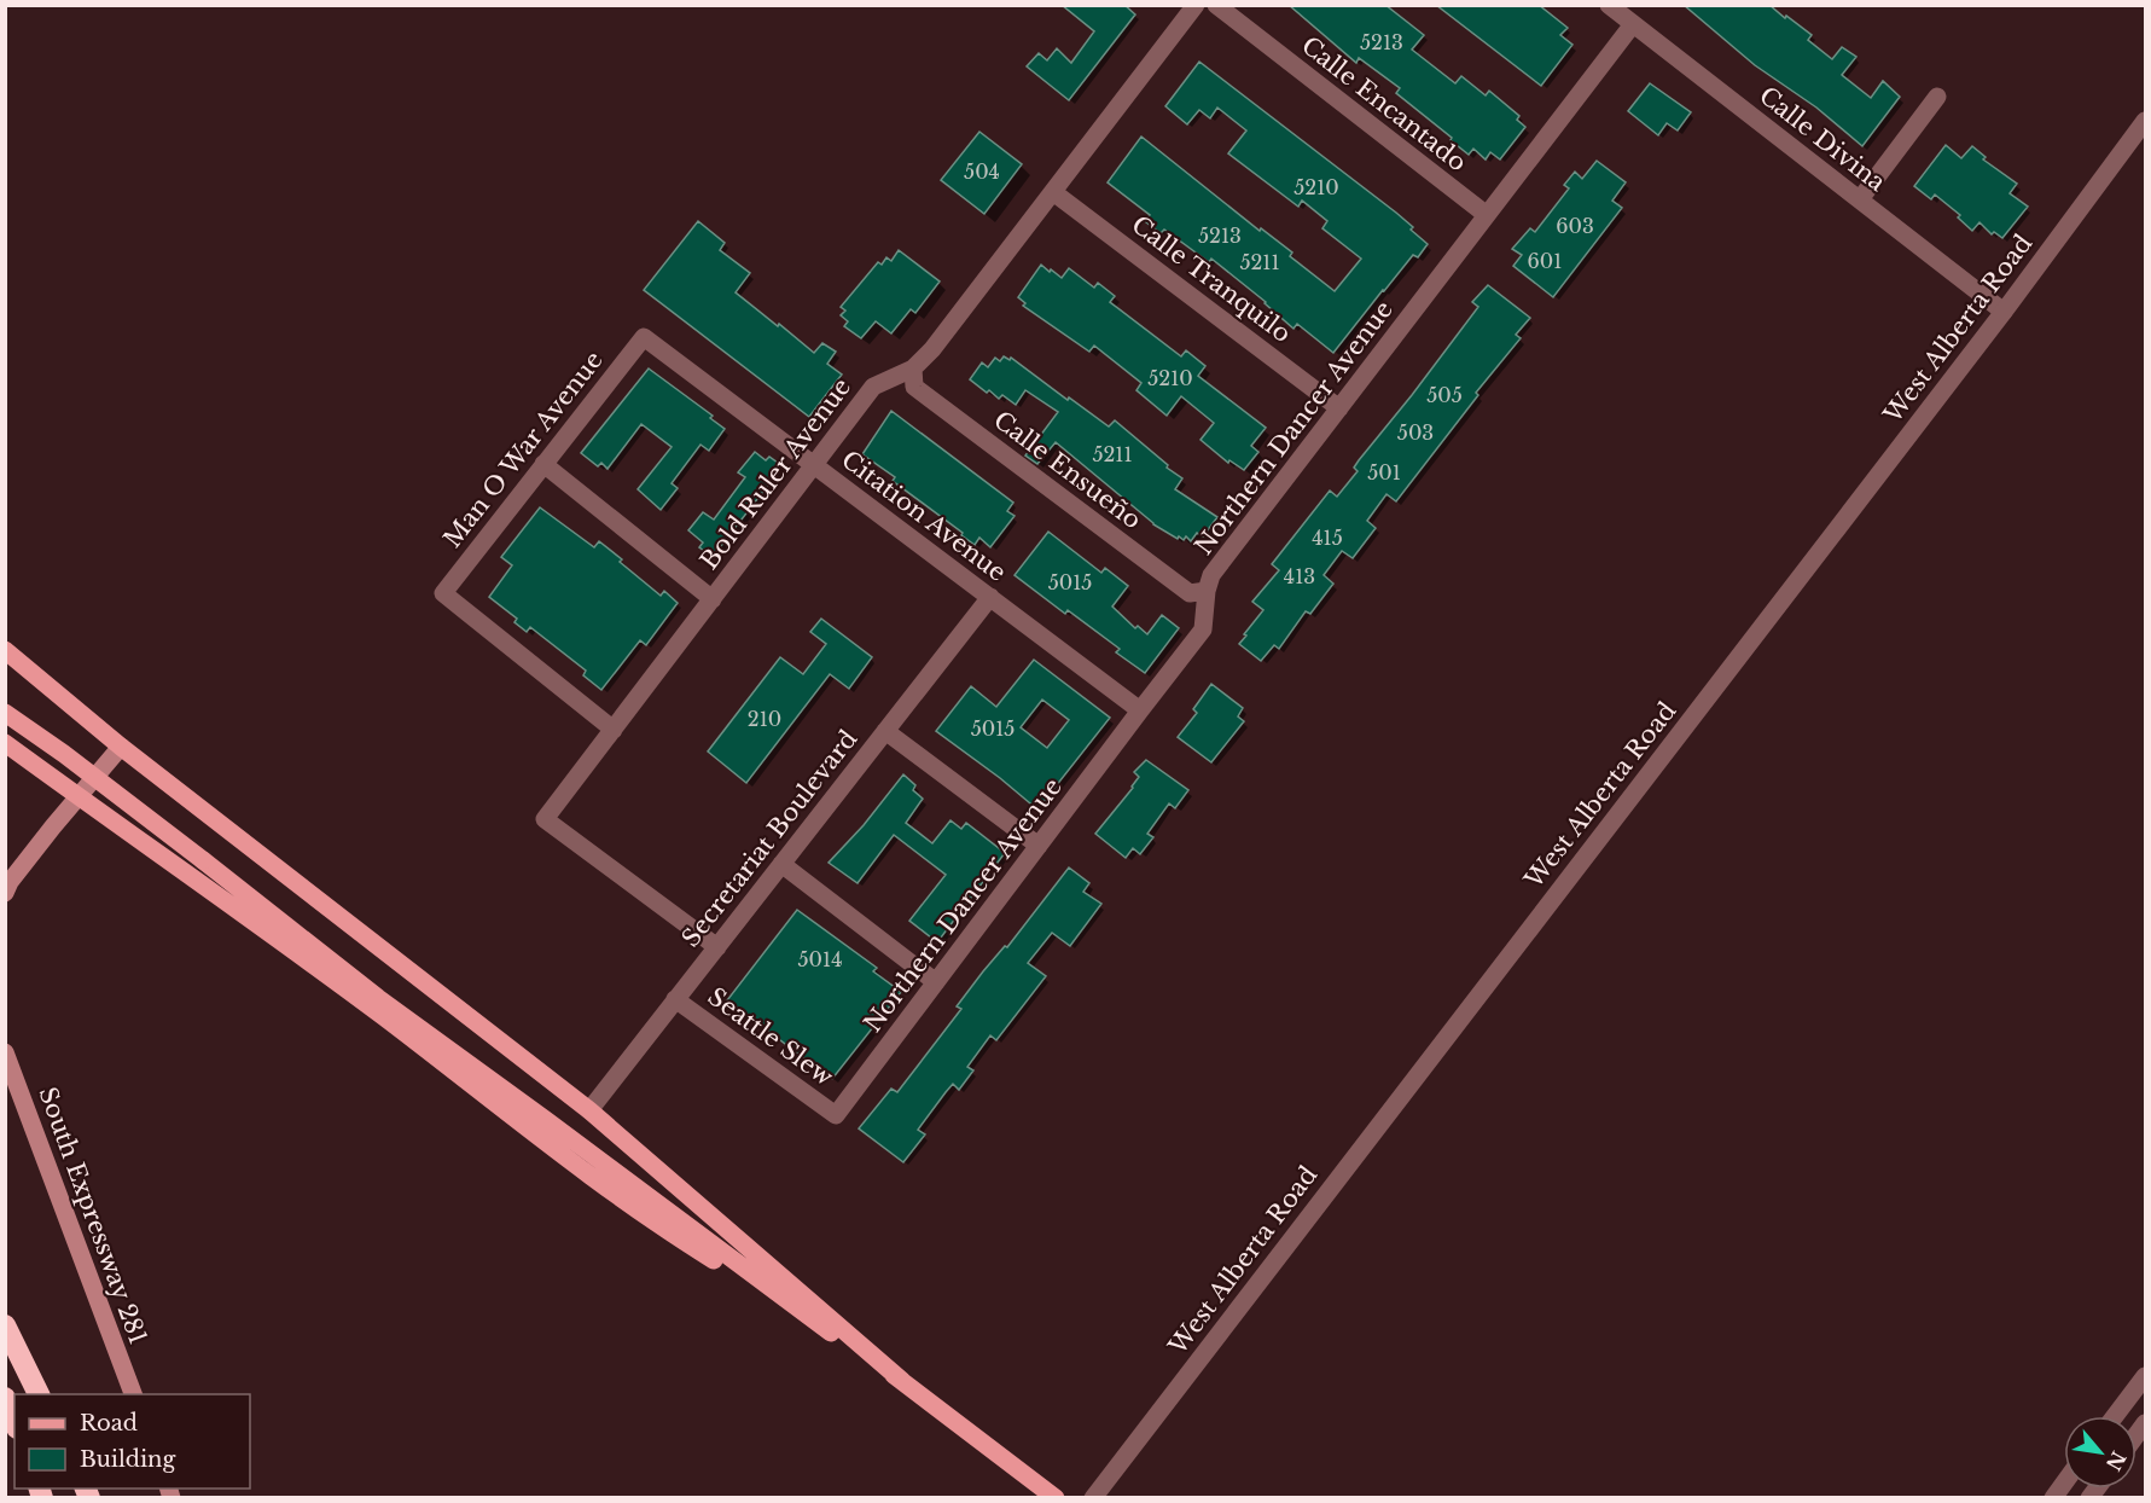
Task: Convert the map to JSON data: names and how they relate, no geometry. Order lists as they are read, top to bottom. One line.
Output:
{"streets":{"main road":["South Expressway 281"],"street":["Calle Encantado","Calle Divina","Calle Tranquilo","West Alberta Road","Northern Dancer Avenue","Man O War Avenue","Calle Ensueño","Bold Ruler Avenue","Citation Avenue","Secretariat Boulevard","Seattle Slew"]},"crossings":[["Calle Encantado","Northern Dancer Avenue"],["Calle Divina","West Alberta Road"],["Calle Divina","Northern Dancer Avenue"],["Calle Tranquilo","Northern Dancer Avenue"],["Calle Tranquilo","Bold Ruler Avenue"],["Northern Dancer Avenue","Calle Ensueño"],["Northern Dancer Avenue","Citation Avenue"],["Northern Dancer Avenue","Seattle Slew"],["Man O War Avenue","Bold Ruler Avenue"],["Man O War Avenue","Citation Avenue"],["Calle Ensueño","Bold Ruler Avenue"],["Bold Ruler Avenue","Citation Avenue"],["Bold Ruler Avenue","Seattle Slew"],["Citation Avenue","Secretariat Boulevard"],["Secretariat Boulevard","Seattle Slew"]],"house_numbers":["5213","504","5210","603","5213","601","5211","5210","505","503","5211","501","415","413","5015","210","5015","5014"],"legend":["Road","Building"],"north":"bottom right"}
